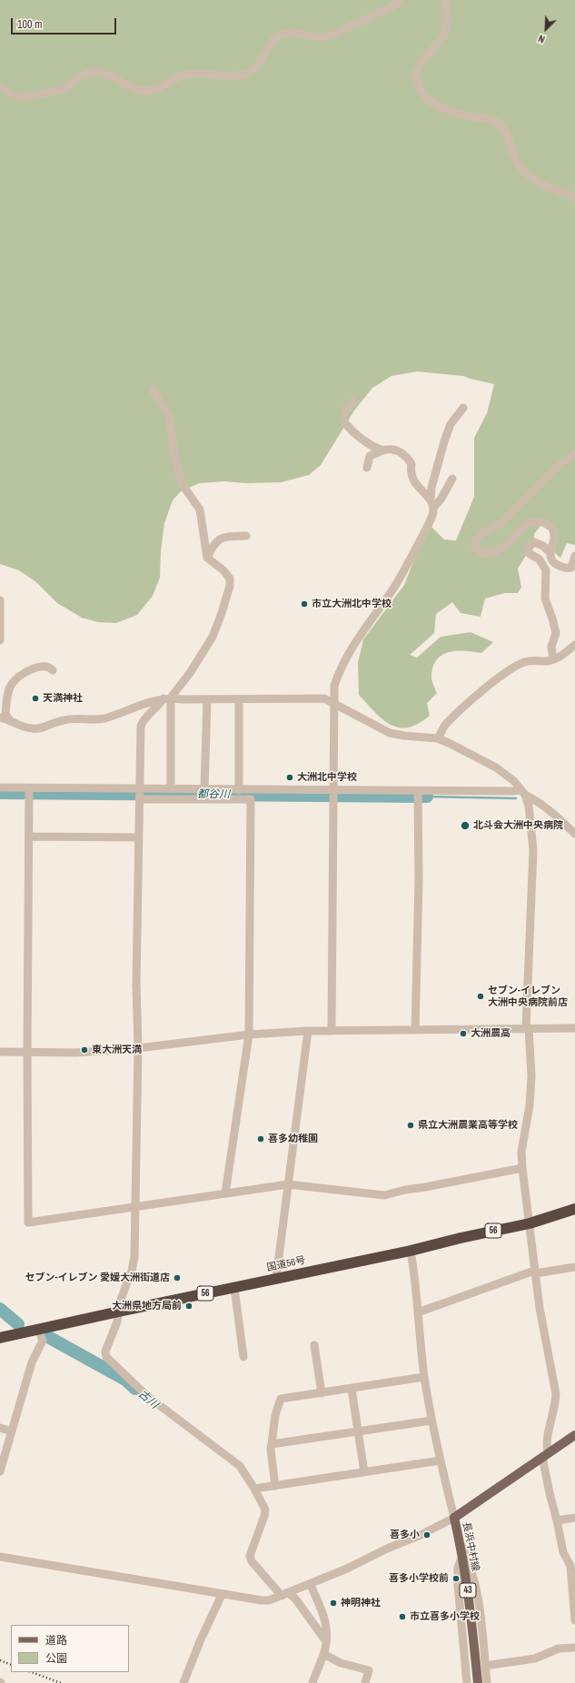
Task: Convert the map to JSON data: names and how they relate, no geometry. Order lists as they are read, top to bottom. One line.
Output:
{"streets":{"highway":["56","国道56号"],"main road":["長浜中村線","43"]},"water":["都谷川","古川"],"places":["市立大洲北中学校","天満神社","大洲北中学校","北斗会大洲中央病院","セブン-イレブン 大洲中央病院前店","大洲農高","東大洲天満","県立大洲農業高等学校","喜多幼稚園","セブン-イレブン 愛媛大洲街道店","大洲県地方局前","喜多小","喜多小学校前","神明神社","市立喜多小学校"],"legend":["道路","公園"],"scale_bar":"100 m","north":"bottom left"}
